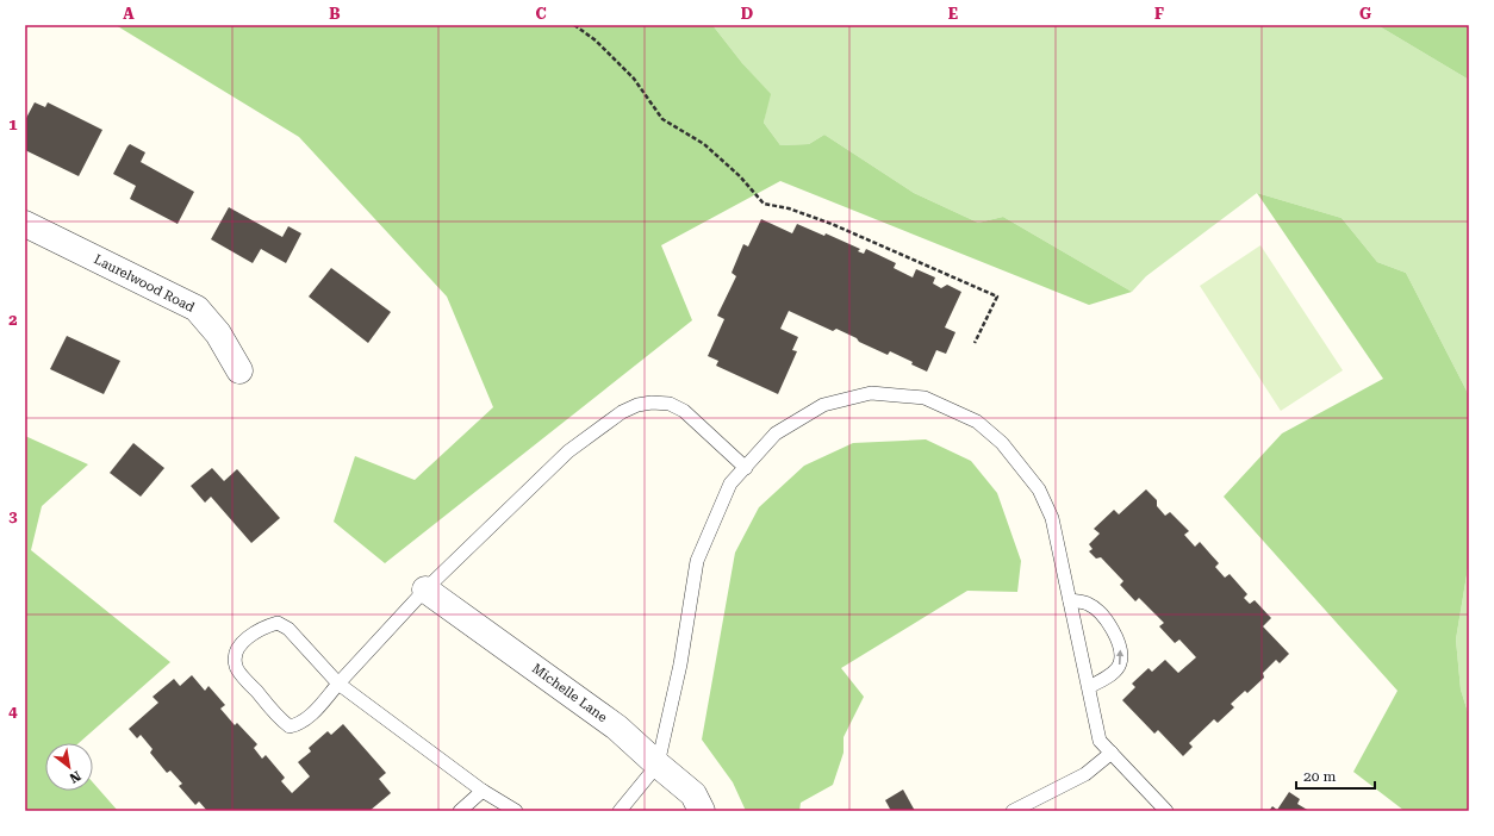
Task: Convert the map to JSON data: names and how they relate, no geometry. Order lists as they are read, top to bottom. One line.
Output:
{"streets":{"street":["Laurelwood Road","Michelle Lane"]},"scale_bar":"20 m","north":"bottom right","grid":{"columns":["A","B","C","D","E","F","G"],"rows":["1","2","3","4"]}}
